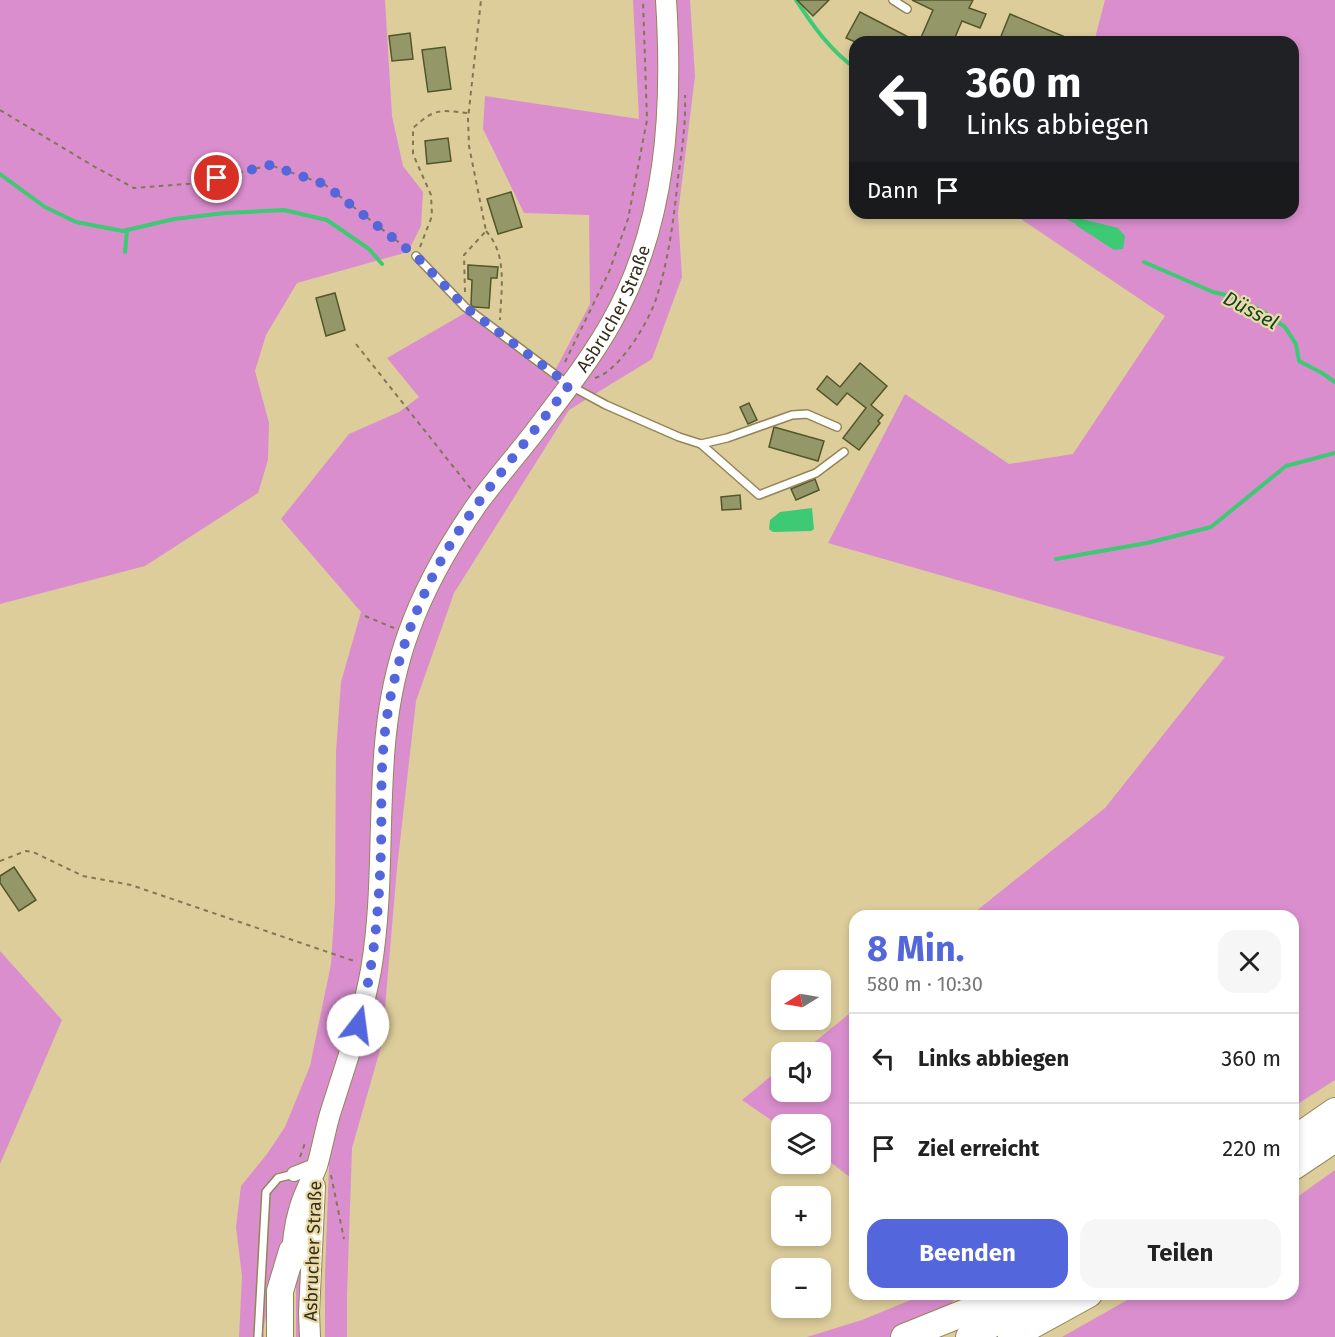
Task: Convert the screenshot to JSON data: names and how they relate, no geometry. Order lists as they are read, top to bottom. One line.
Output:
{"streets":{"main road":["Asbrucher Straße"]},"water":["Düssel"],"north":"left","page":{"turn":["360 m","Links abbiegen"],"then":"Dann","heading":["8 Min.","580 m · 10:30"],"map_buttons":["+","−"],"list":[{"name":"Links abbiegen","value":"360 m"},{"name":"Ziel erreicht","value":"220 m"}],"buttons":["Beenden","Teilen"]}}
